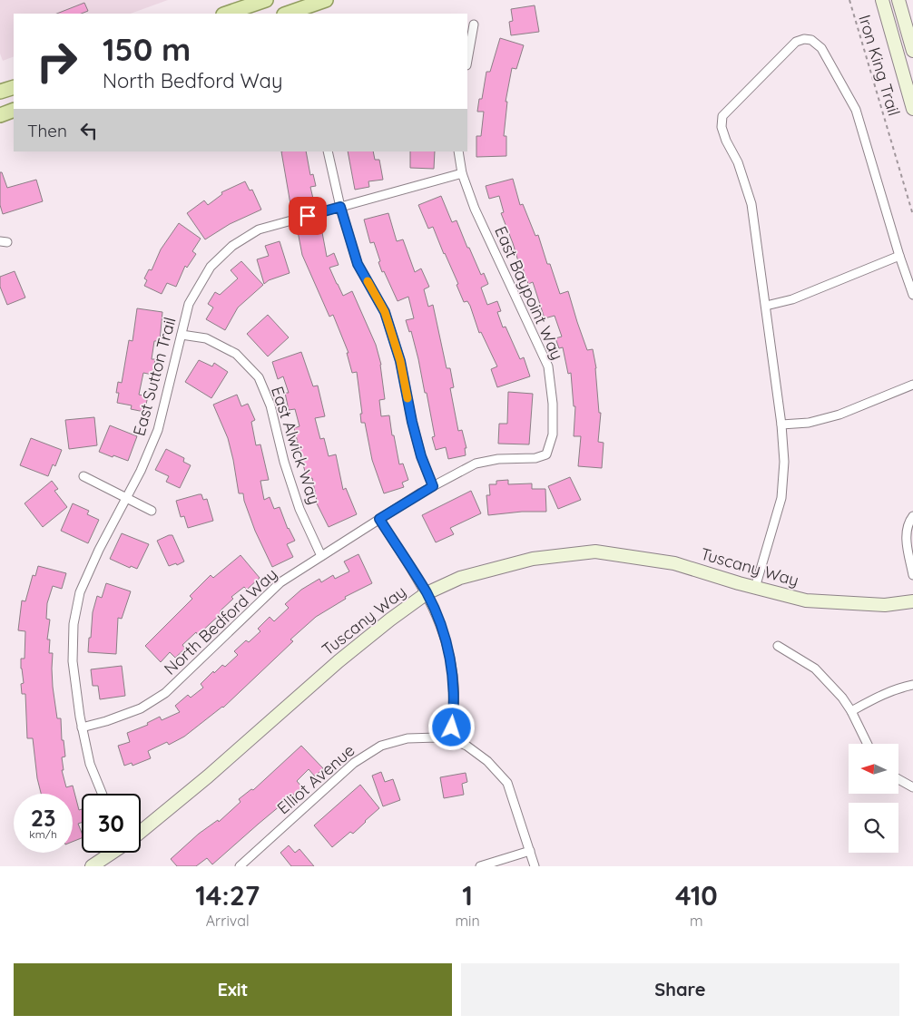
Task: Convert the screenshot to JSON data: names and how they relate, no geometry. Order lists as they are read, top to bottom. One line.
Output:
{"streets":{"street":["East Baypoint Way","East Sutton Trail","East Alwick Way","Tuscany Way","North Bedford Way","Elliot Avenue"],"path":["Iron King Trail"]},"crossings":[["East Baypoint Way","East Sutton Trail"],["East Baypoint Way","North Bedford Way"],["East Sutton Trail","East Alwick Way"],["East Sutton Trail","North Bedford Way"],["East Alwick Way","North Bedford Way"]],"north":"left","page":{"turn":["150 m","North Bedford Way"],"then":"Then","speed":"23 km/h","limit":"30","eta":["14:27","Arrival","1","min","410","m"],"buttons":["Exit","Share"]}}
